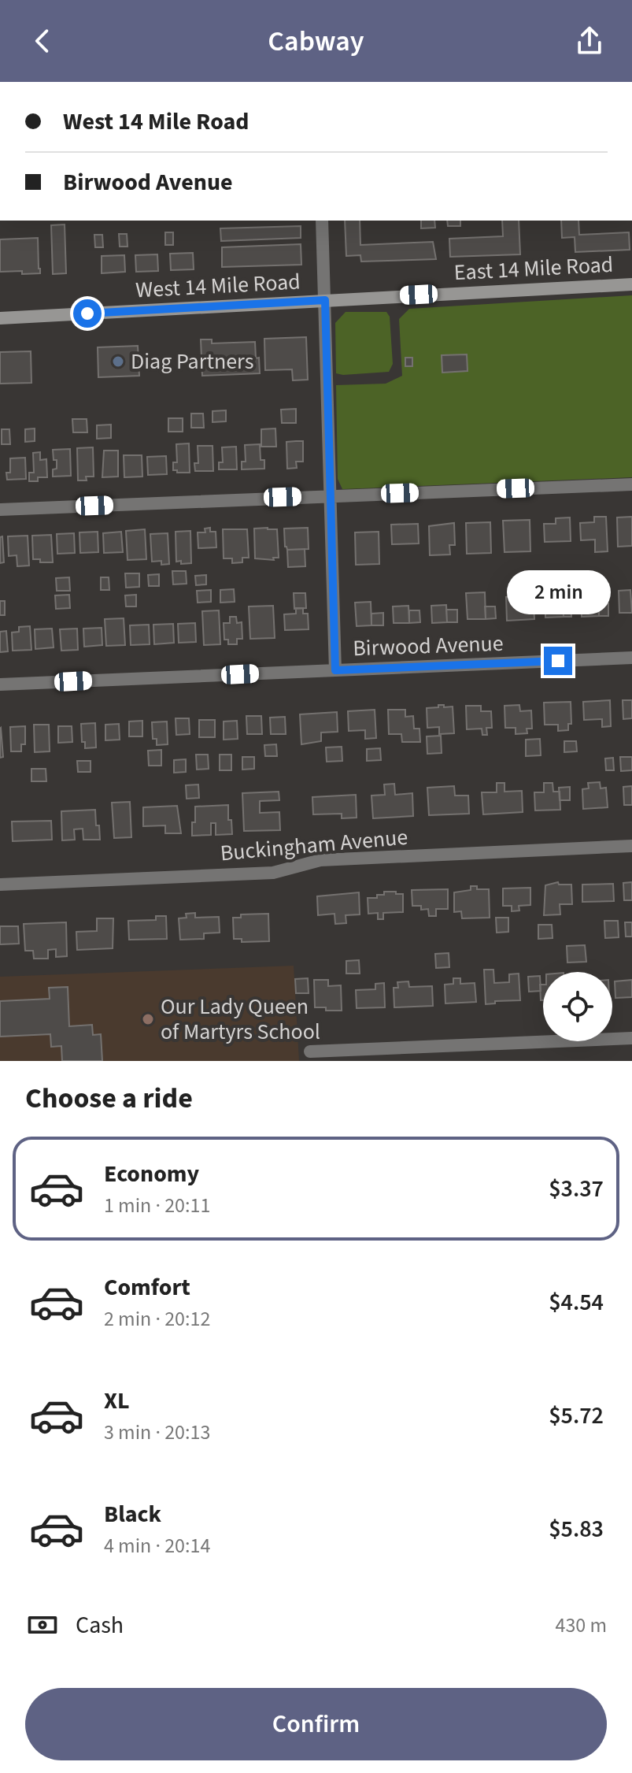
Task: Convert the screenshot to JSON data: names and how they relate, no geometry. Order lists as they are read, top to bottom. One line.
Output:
{"streets":{"main road":["East 14 Mile Road","West 14 Mile Road"],"street":["Birwood Avenue","Buckingham Avenue"]},"crossings":[["East 14 Mile Road","West 14 Mile Road"]],"places":["Diag Partners","Our Lady Queen of Martyrs School"],"page":{"header":"Cabway","banner":["West 14 Mile Road","Birwood Avenue"],"bubble":"2 min","heading":"Choose a ride","list":[{"name":"Economy","note":"1 min · 20:11","value":"$3.37"},{"name":"Comfort","note":"2 min · 20:12","value":"$4.54"},{"name":"XL","note":"3 min · 20:13","value":"$5.72"},{"name":"Black","note":"4 min · 20:14","value":"$5.83"}],"pay":["Cash","430 m"],"buttons":"Confirm"}}
